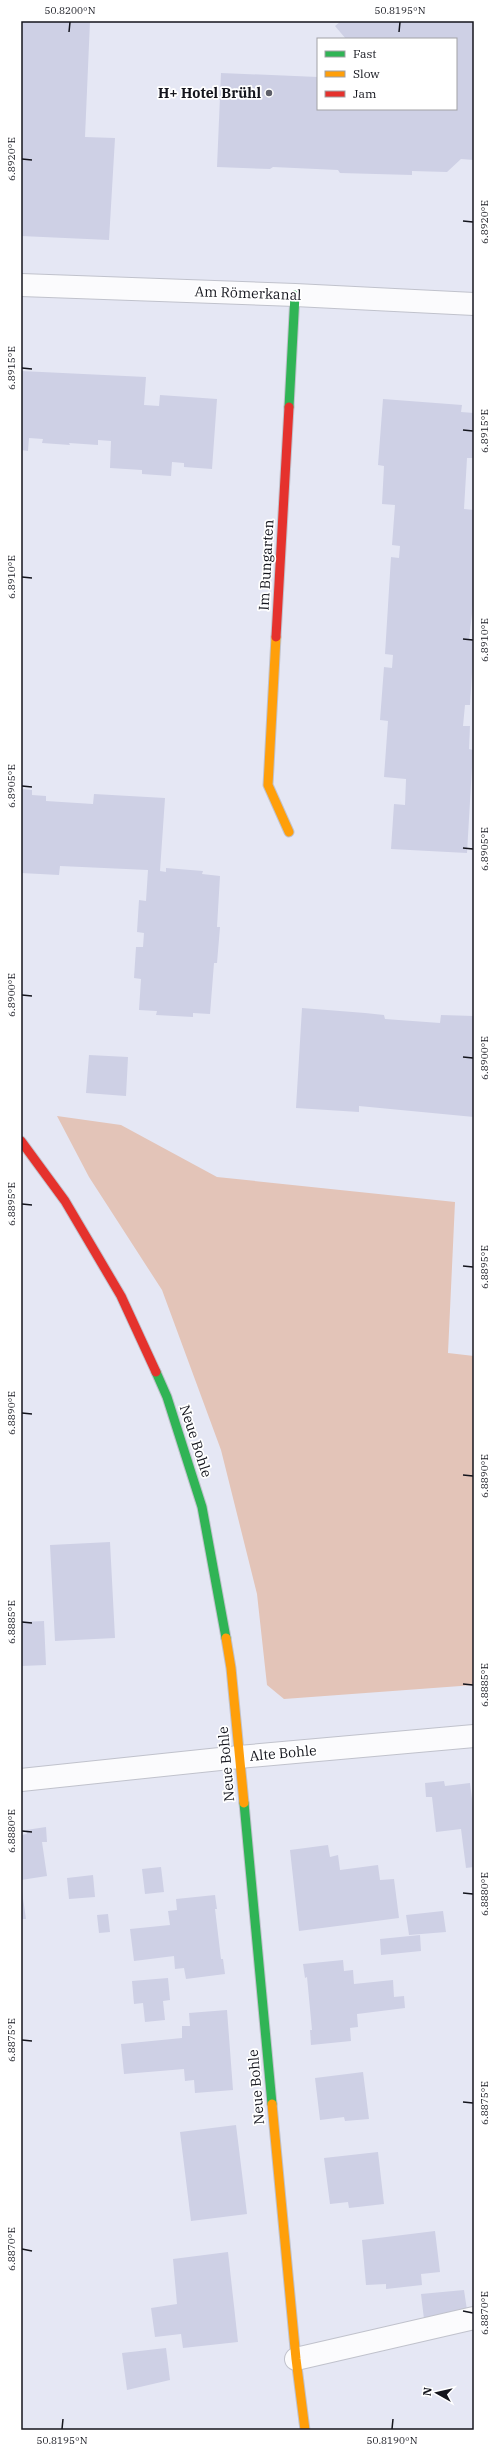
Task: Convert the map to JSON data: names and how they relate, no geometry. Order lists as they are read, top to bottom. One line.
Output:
{"streets":{"street":["Am Römerkanal","Im Bungarten","Neue Bohle","Alte Bohle"]},"crossings":[["Am Römerkanal","Im Bungarten"],["Neue Bohle","Alte Bohle"]],"places":["H+ Hotel Brühl"],"legend":["Fast","Slow","Jam"],"north":"left","coordinates":["50.8200°N","50.8195°N","6.8920°E","6.8915°E","6.8910°E","6.8905°E","6.8900°E","6.8895°E","6.8890°E","6.8885°E","6.8880°E","6.8875°E","6.8870°E","50.8190°N"]}
